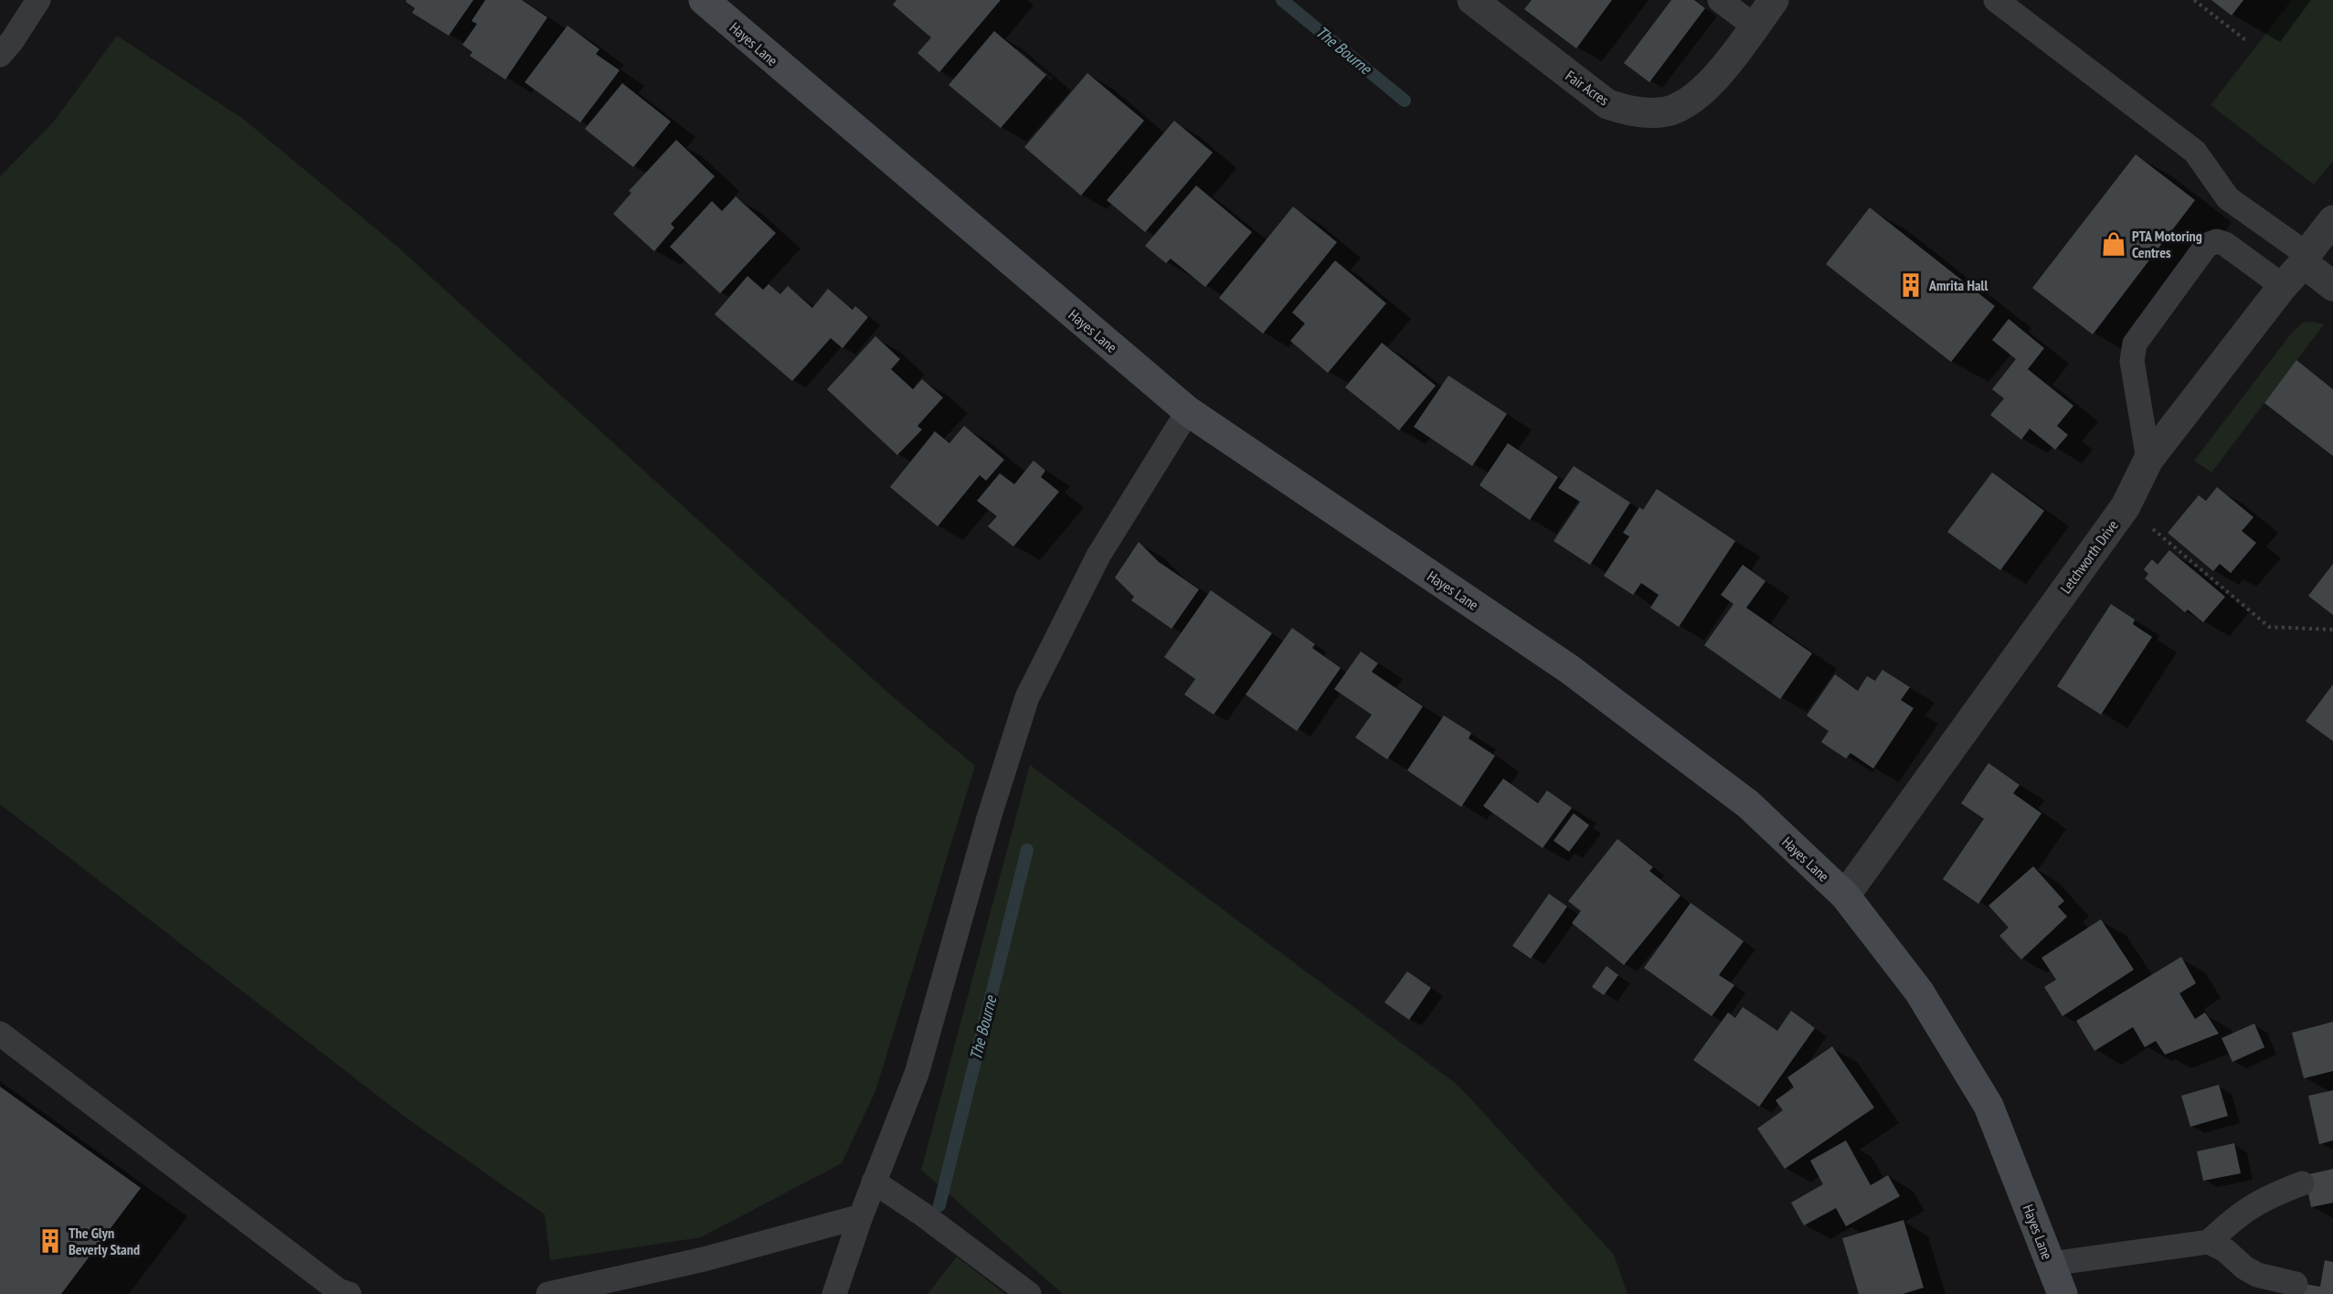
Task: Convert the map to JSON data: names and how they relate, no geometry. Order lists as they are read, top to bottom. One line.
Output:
{"streets":{"main road":["Hayes Lane"],"street":["Fair Acres","Letchworth Drive"]},"crossings":[["Hayes Lane","Letchworth Drive"]],"water":["The Bourne"],"places":{"shop":["PTA Motoring Centres"],"building":["Amrita Hall","The Glyn Beverly Stand"]}}
